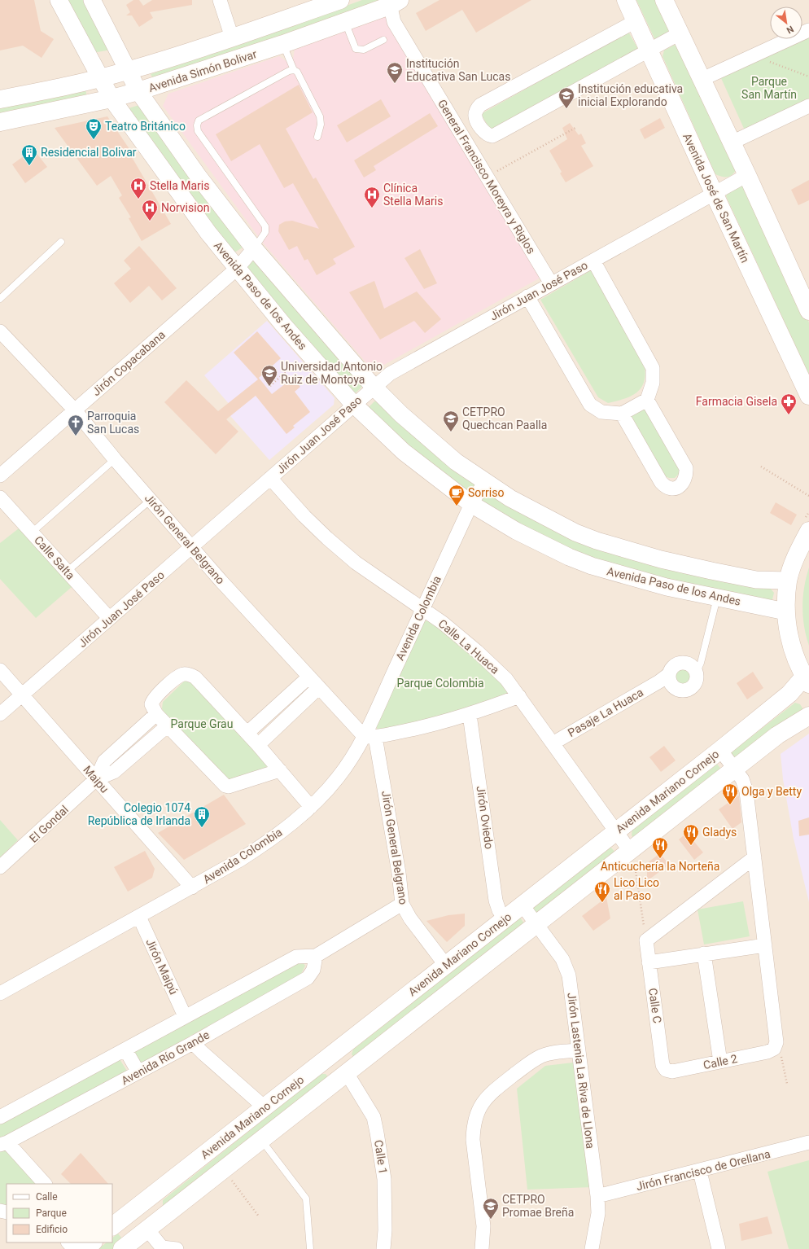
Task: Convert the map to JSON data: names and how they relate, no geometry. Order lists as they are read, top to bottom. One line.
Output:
{"streets":{"main road":["Avenida Simón Bolivar","Avenida José de San Martín","Avenida Mariano Cornejo"],"street":["General Francisco Moreyra y Riglos","Jirón Juan José Paso","Avenida Paso de los Andes","Jirón Copacabana","Jirón General Belgrano","Calle Salta","Avenida Colombia","Calle La Huaca","Pasaje La Huaca","Maipu","Jirón Oviedo","El Gondal","Jirón Maipú","Calle C","Avenida Río Grande","Calle 2","Jirón Lastenia La Riva de Llona","Calle 1","Jirón Francisco de Orellana"]},"crossings":[["Avenida Simón Bolivar","General Francisco Moreyra y Riglos"],["Avenida Simón Bolivar","Avenida Paso de los Andes"],["General Francisco Moreyra y Riglos","Jirón Juan José Paso"],["Avenida José de San Martín","Jirón Juan José Paso"],["Jirón Juan José Paso","Avenida Paso de los Andes"],["Jirón Juan José Paso","Jirón General Belgrano"],["Jirón Juan José Paso","Calle Salta"],["Jirón Juan José Paso","Calle La Huaca"],["Jirón Juan José Paso","Maipu"],["Avenida Paso de los Andes","Jirón Copacabana"],["Avenida Paso de los Andes","Avenida Colombia"],["Jirón Copacabana","Jirón General Belgrano"],["Jirón General Belgrano","Avenida Colombia"],["Jirón General Belgrano","Avenida Mariano Cornejo"],["Avenida Colombia","Calle La Huaca"],["Avenida Colombia","Maipu"],["Avenida Colombia","Jirón Maipú"],["Calle La Huaca","Pasaje La Huaca"],["Calle La Huaca","Avenida Mariano Cornejo"],["Maipu","El Gondal"],["Avenida Mariano Cornejo","Jirón Oviedo"],["Avenida Mariano Cornejo","Jirón Lastenia La Riva de Llona"],["Avenida Mariano Cornejo","Calle 1"],["Calle C","Calle 2"],["Jirón Lastenia La Riva de Llona","Jirón Francisco de Orellana"]],"parks":["Parque San Martín","Parque Colombia","Parque Grau"],"places":{"school or university":["Institución Educativa San Lucas","Institución educativa inicial Explorando","Universidad Antonio Ruiz de Montoya","CETPRO Quechcan Paalla","CETPRO Promae Breña"],"theatre":["Teatro Británico"],"building":["Residencial Bolivar","Colegio 1074 República de Irlanda"],"hospital":["Stella Maris","Clínica Stella Maris","Norvision"],"pharmacy":["Farmacia Gisela"],"church":["Parroquia San Lucas"],"cafe":["Sorriso"],"restaurant":["Olga y Betty","Gladys","Anticuchería la Norteña","Lico Lico al Paso"]},"legend":["Calle","Parque","Edificio"],"north":"bottom right"}
